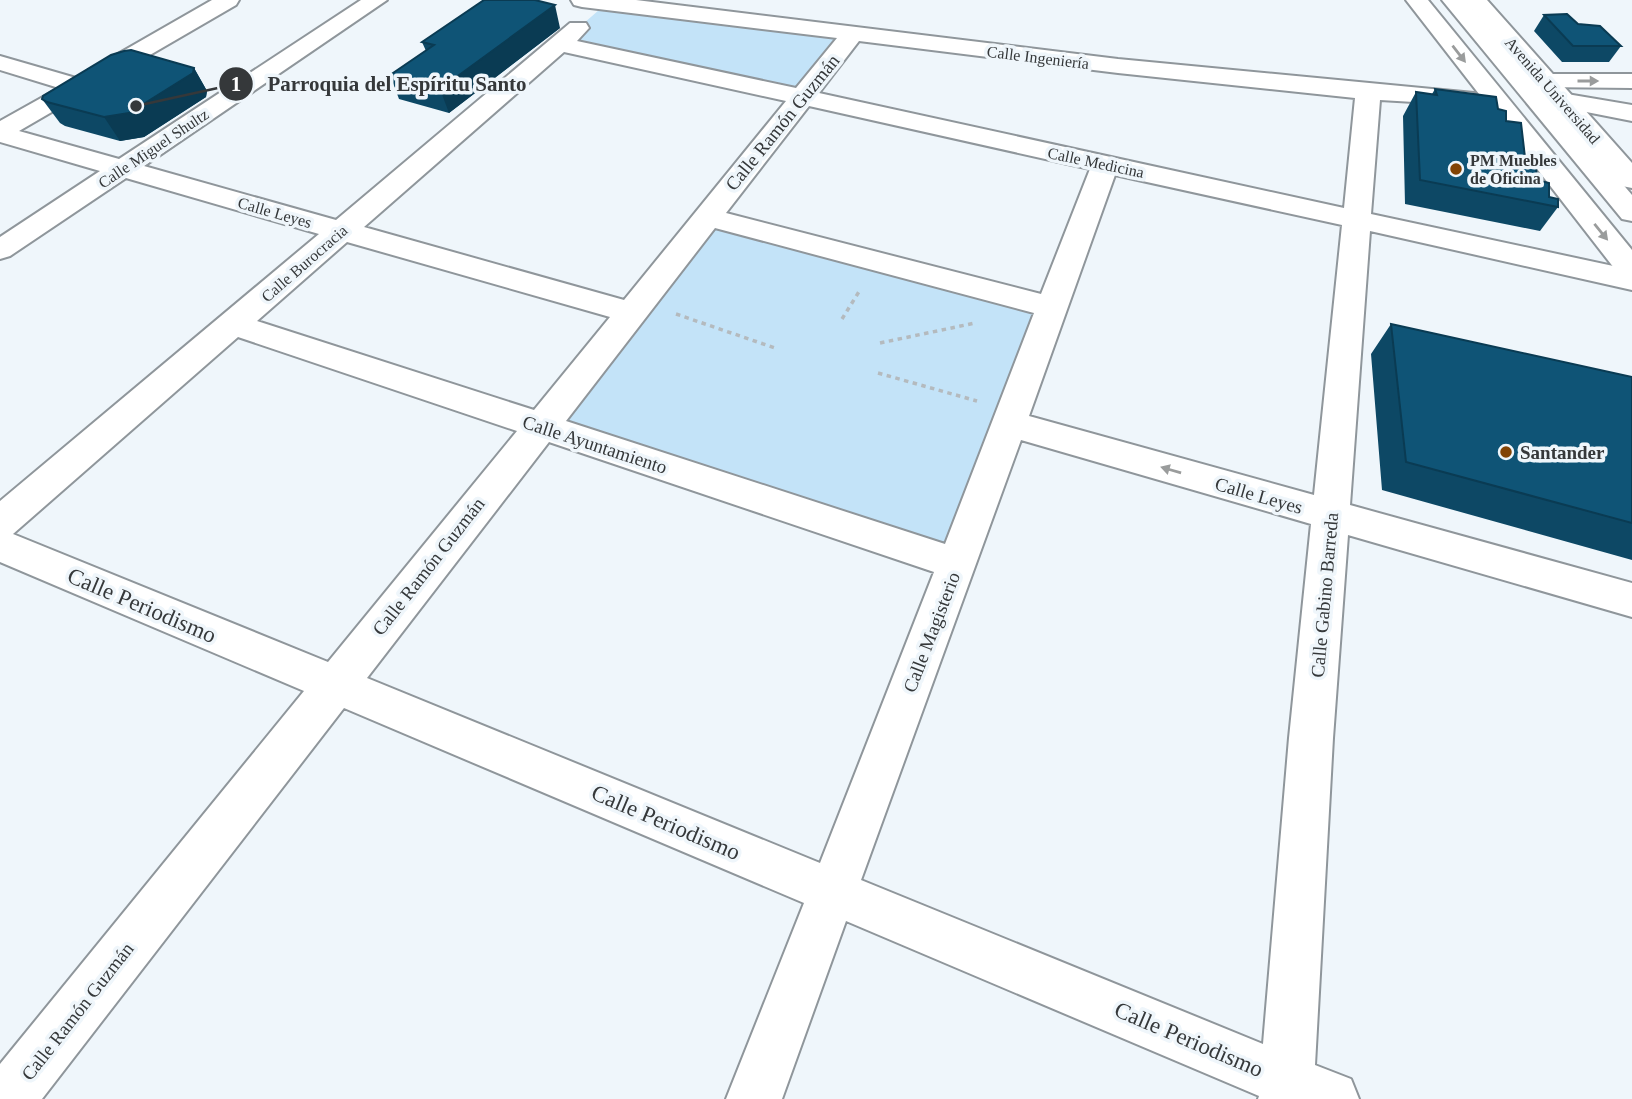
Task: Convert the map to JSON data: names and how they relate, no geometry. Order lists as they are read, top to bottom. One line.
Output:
{"streets":{"street":["Calle Ingeniería","Avenida Universidad","Calle Ramón Guzmán","Calle Miguel Shultz","Calle Medicina","Calle Leyes","Calle Burocracia","Calle Ayuntamiento","Calle Gabino Barreda","Calle Periodismo","Calle Magisterio"]},"crossings":[["Calle Ingeniería","Calle Ramón Guzmán"],["Calle Ingeniería","Calle Burocracia"],["Calle Ingeniería","Calle Gabino Barreda"],["Calle Ramón Guzmán","Calle Medicina"],["Calle Ramón Guzmán","Calle Leyes"],["Calle Ramón Guzmán","Calle Ayuntamiento"],["Calle Ramón Guzmán","Calle Periodismo"],["Calle Miguel Shultz","Calle Leyes"],["Calle Medicina","Calle Burocracia"],["Calle Medicina","Calle Gabino Barreda"],["Calle Medicina","Calle Magisterio"],["Calle Leyes","Calle Burocracia"],["Calle Leyes","Calle Gabino Barreda"],["Calle Leyes","Calle Magisterio"],["Calle Burocracia","Calle Ayuntamiento"],["Calle Ayuntamiento","Calle Magisterio"],["Calle Gabino Barreda","Calle Periodismo"],["Calle Periodismo","Calle Magisterio"]],"places":["Parroquia del Espíritu Santo","PM Muebles de Oficina","Santander"]}
